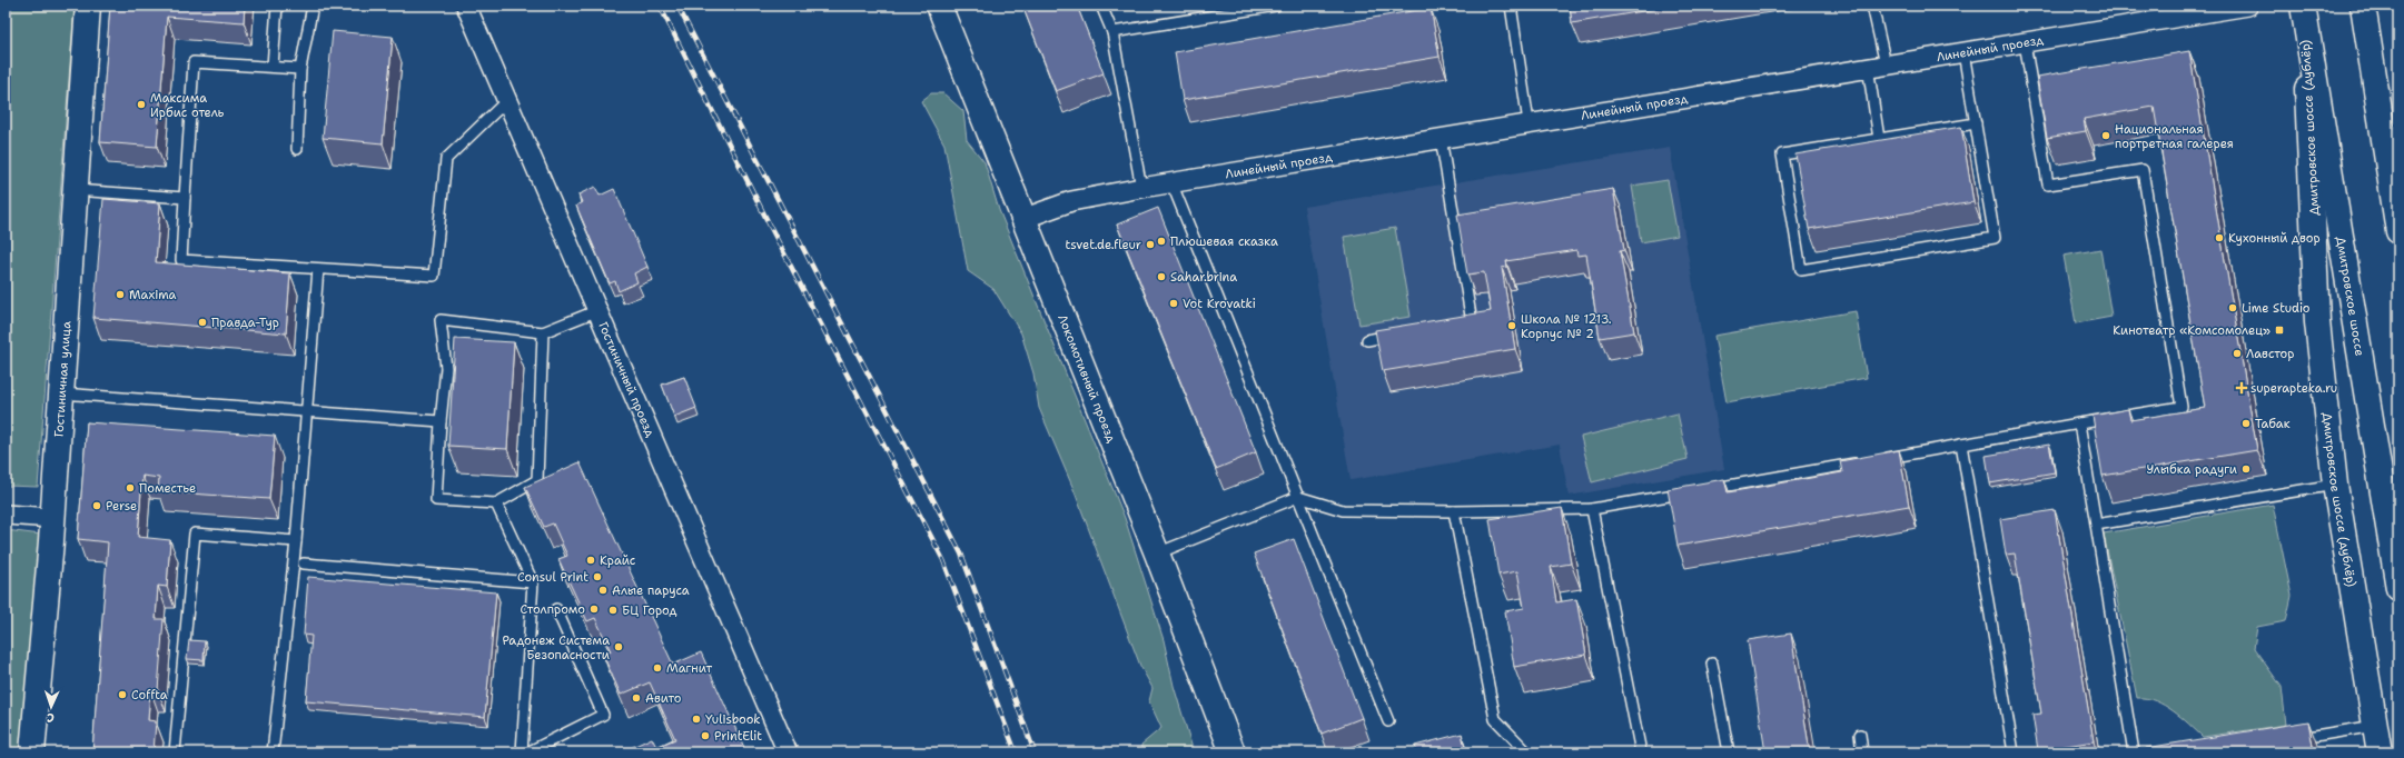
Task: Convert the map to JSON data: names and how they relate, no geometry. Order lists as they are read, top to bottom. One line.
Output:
{"streets":{"main road":["Дмитровское шоссе (дублёр)","Дмитровское шоссе","Гостиничная улица","Локомотивный проезд"],"street":["Линейный проезд","Гостиничный проезд"]},"crossings":[["Линейный проезд","Локомотивный проезд"],["Дмитровское шоссе (дублёр)","Дмитровское шоссе"]],"places":{"other":["Максима Ирбис отель","Национальная портретная галерея","Кухонный двор","Плюшевая сказка","tsvet.de.fleur","Sahar.brina","Maxima","Vot Krovatki","Lime Studio","Правда-Тур","Школа № 1213. Корпус № 2","Лавстор","Табак","Улыбка радуги","Поместье","Perse","Крайс","Consul Print","Алые паруса","Столпромо","БЦ Город","Радонеж Система Безопасности","Магнит","Coffta","Авито","Yulisbook","PrintElit"],"transit":["Кинотеатр «Комсомолец»"],"health":["superapteka.ru"]},"north":"bottom"}
